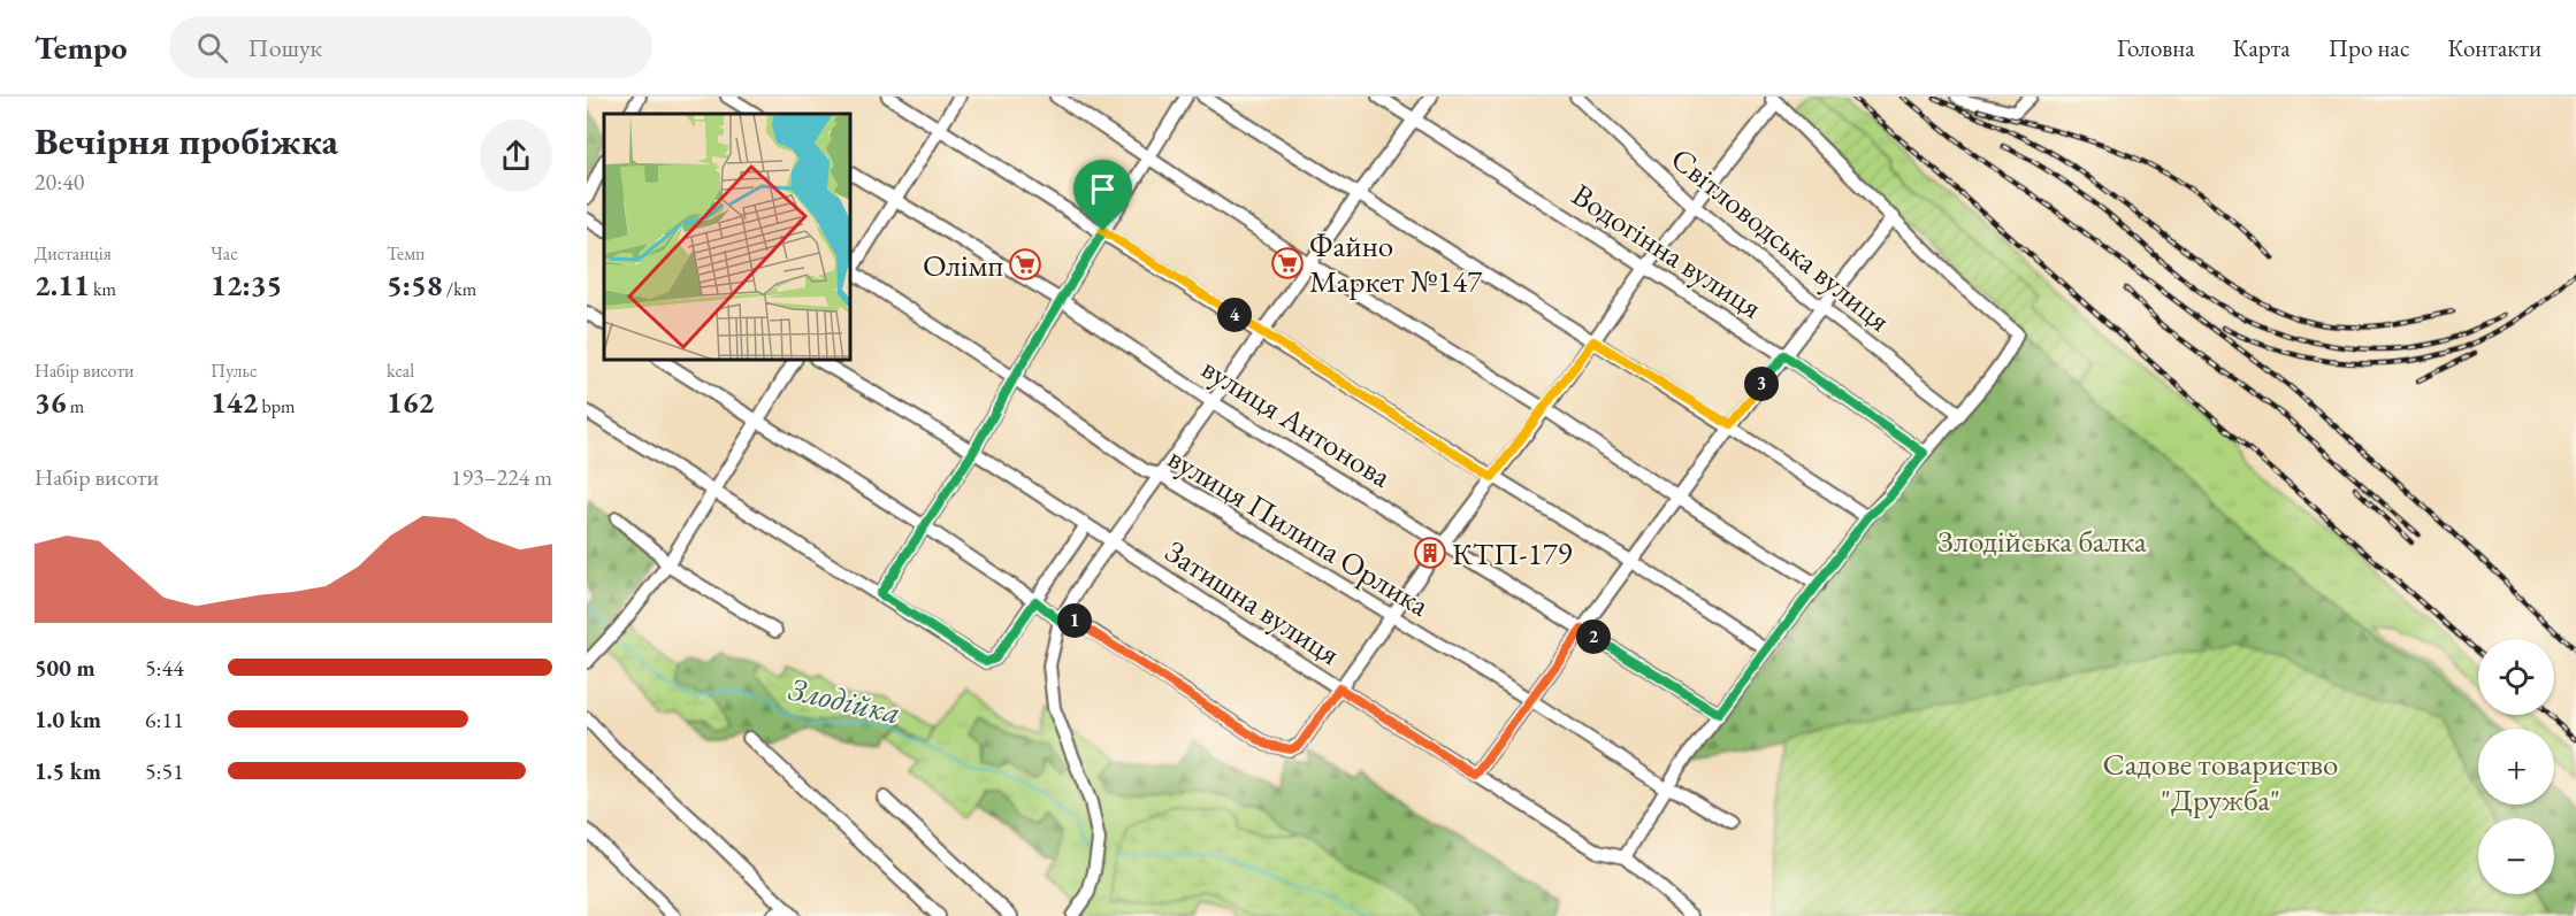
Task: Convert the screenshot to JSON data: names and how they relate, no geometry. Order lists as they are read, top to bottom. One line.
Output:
{"streets":{"street":["Світловодська вулиця","Водогінна вулиця","вулиця Антонова","вулиця Пилипа Орлика","Затишна вулиця"]},"water":["Злодійка"],"parks":["Злодійська балка","Садове товариство \"Дружба\""],"places":{"supermarket":["Файно Маркет №147","Олімп"],"building":["КТП-179"]},"page":{"header":"Tempo","search":"Пошук","nav":["Головна","Карта","Про нас","Контакти"],"heading":["Вечірня пробіжка","20:40"],"stats":[["Дистанція","2.11 km"],["Час","12:35"],["Темп","5:58 /km"],["Набір висоти","36 m"],["Пульс","142 bpm"],["kcal","162"]],"pins":["4","3","1","2"],"chart":["Набір висоти","193–224 m"],"map_buttons":["+","−"],"list":[{"name":"500 m","note":"5:44"},{"name":"1.0 km","note":"6:11"},{"name":"1.5 km","note":"5:51"}]}}
